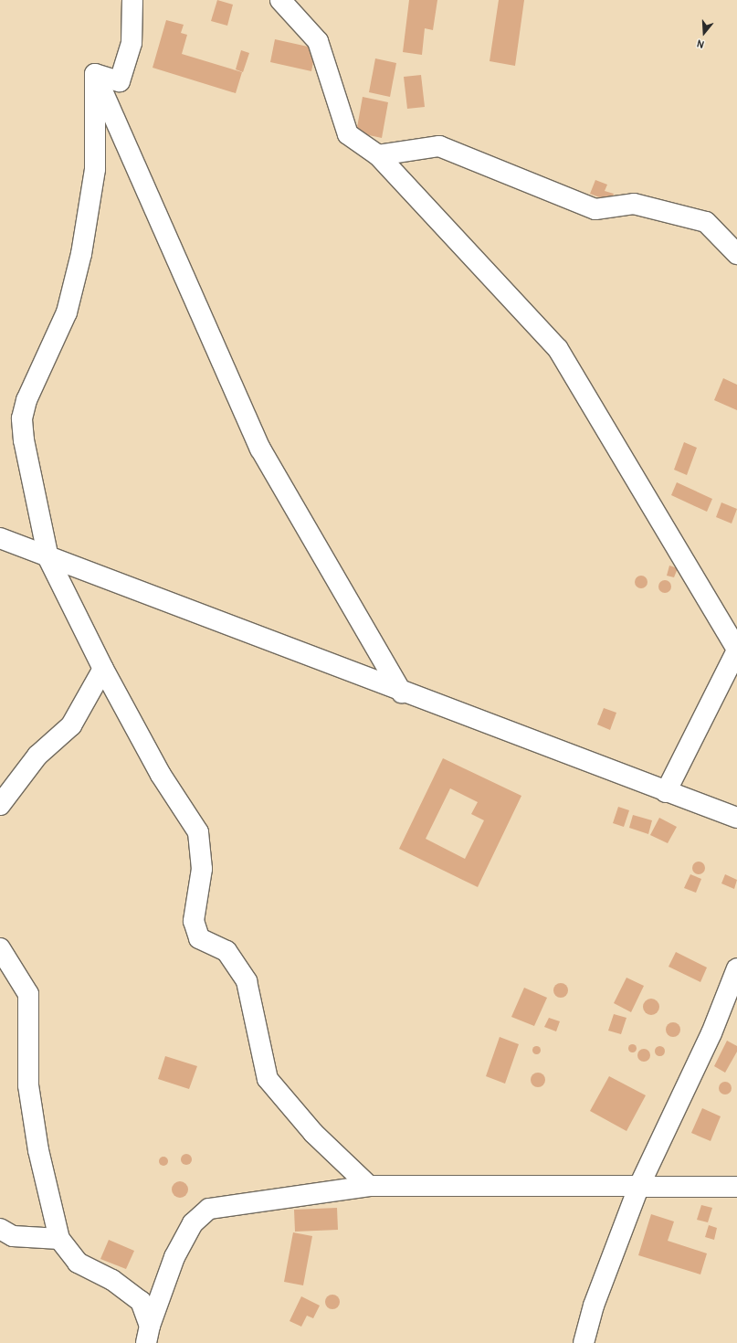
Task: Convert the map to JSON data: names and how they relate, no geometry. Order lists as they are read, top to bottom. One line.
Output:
{"north":"bottom"}
